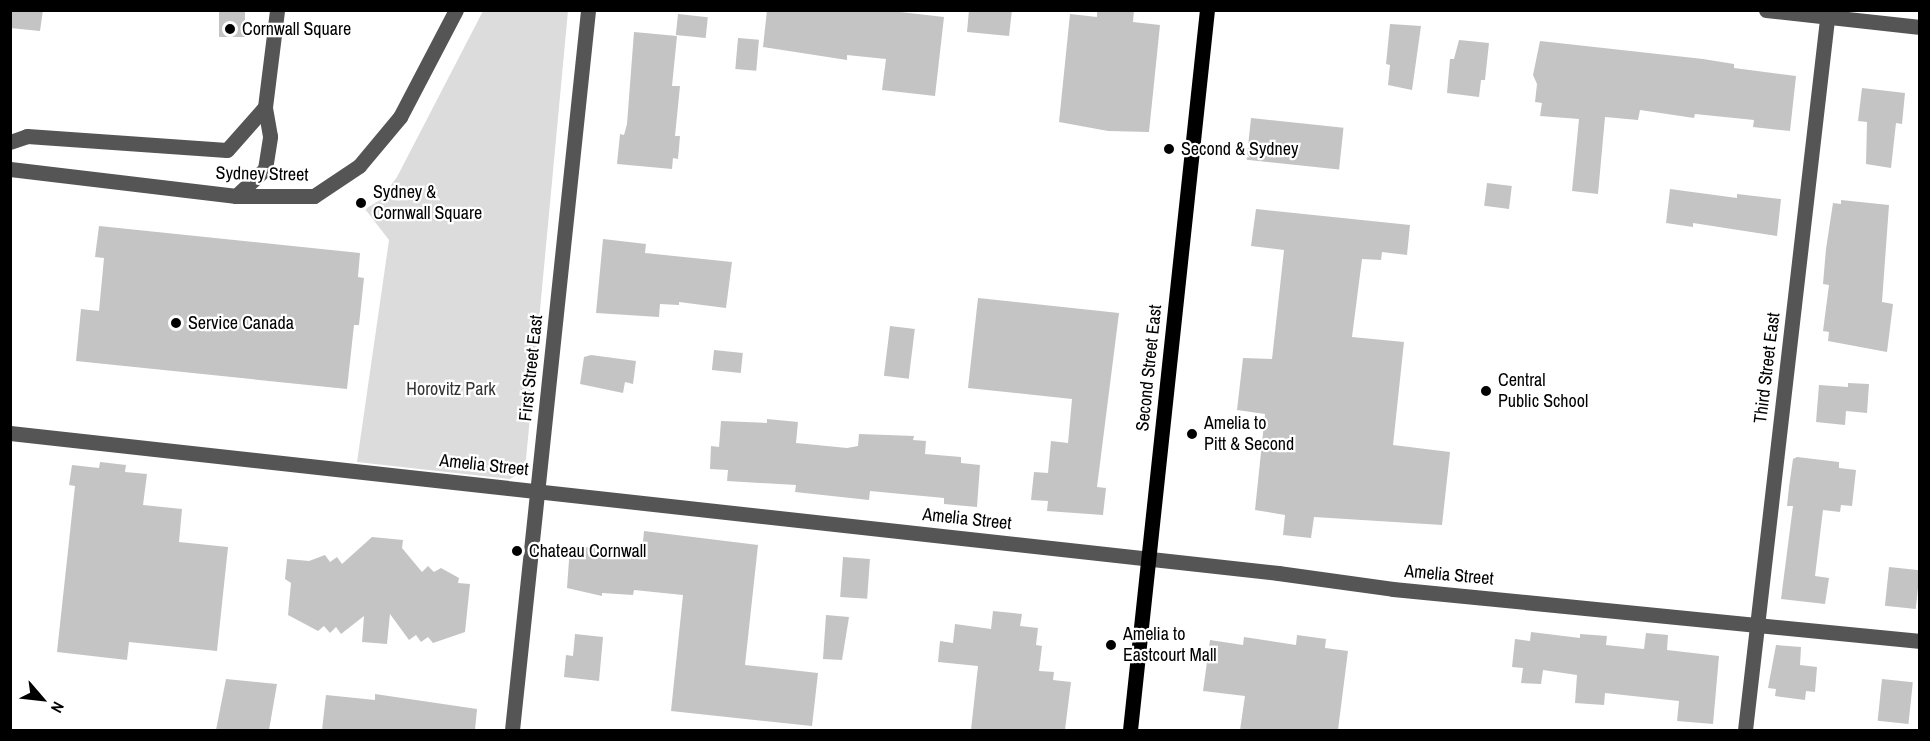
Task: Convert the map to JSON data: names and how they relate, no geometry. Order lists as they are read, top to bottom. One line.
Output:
{"streets":{"main road":["Second Street East"],"street":["Sydney Street","First Street East","Third Street East","Amelia Street"]},"crossings":[["First Street East","Amelia Street"],["Second Street East","Amelia Street"],["Third Street East","Amelia Street"]],"parks":["Horovitz Park"],"places":["Cornwall Square","Second & Sydney","Sydney & Cornwall Square","Service Canada","Central Public School","Amelia to Pitt & Second","Chateau Cornwall","Amelia to Eastcourt Mall"],"north":"bottom right"}
